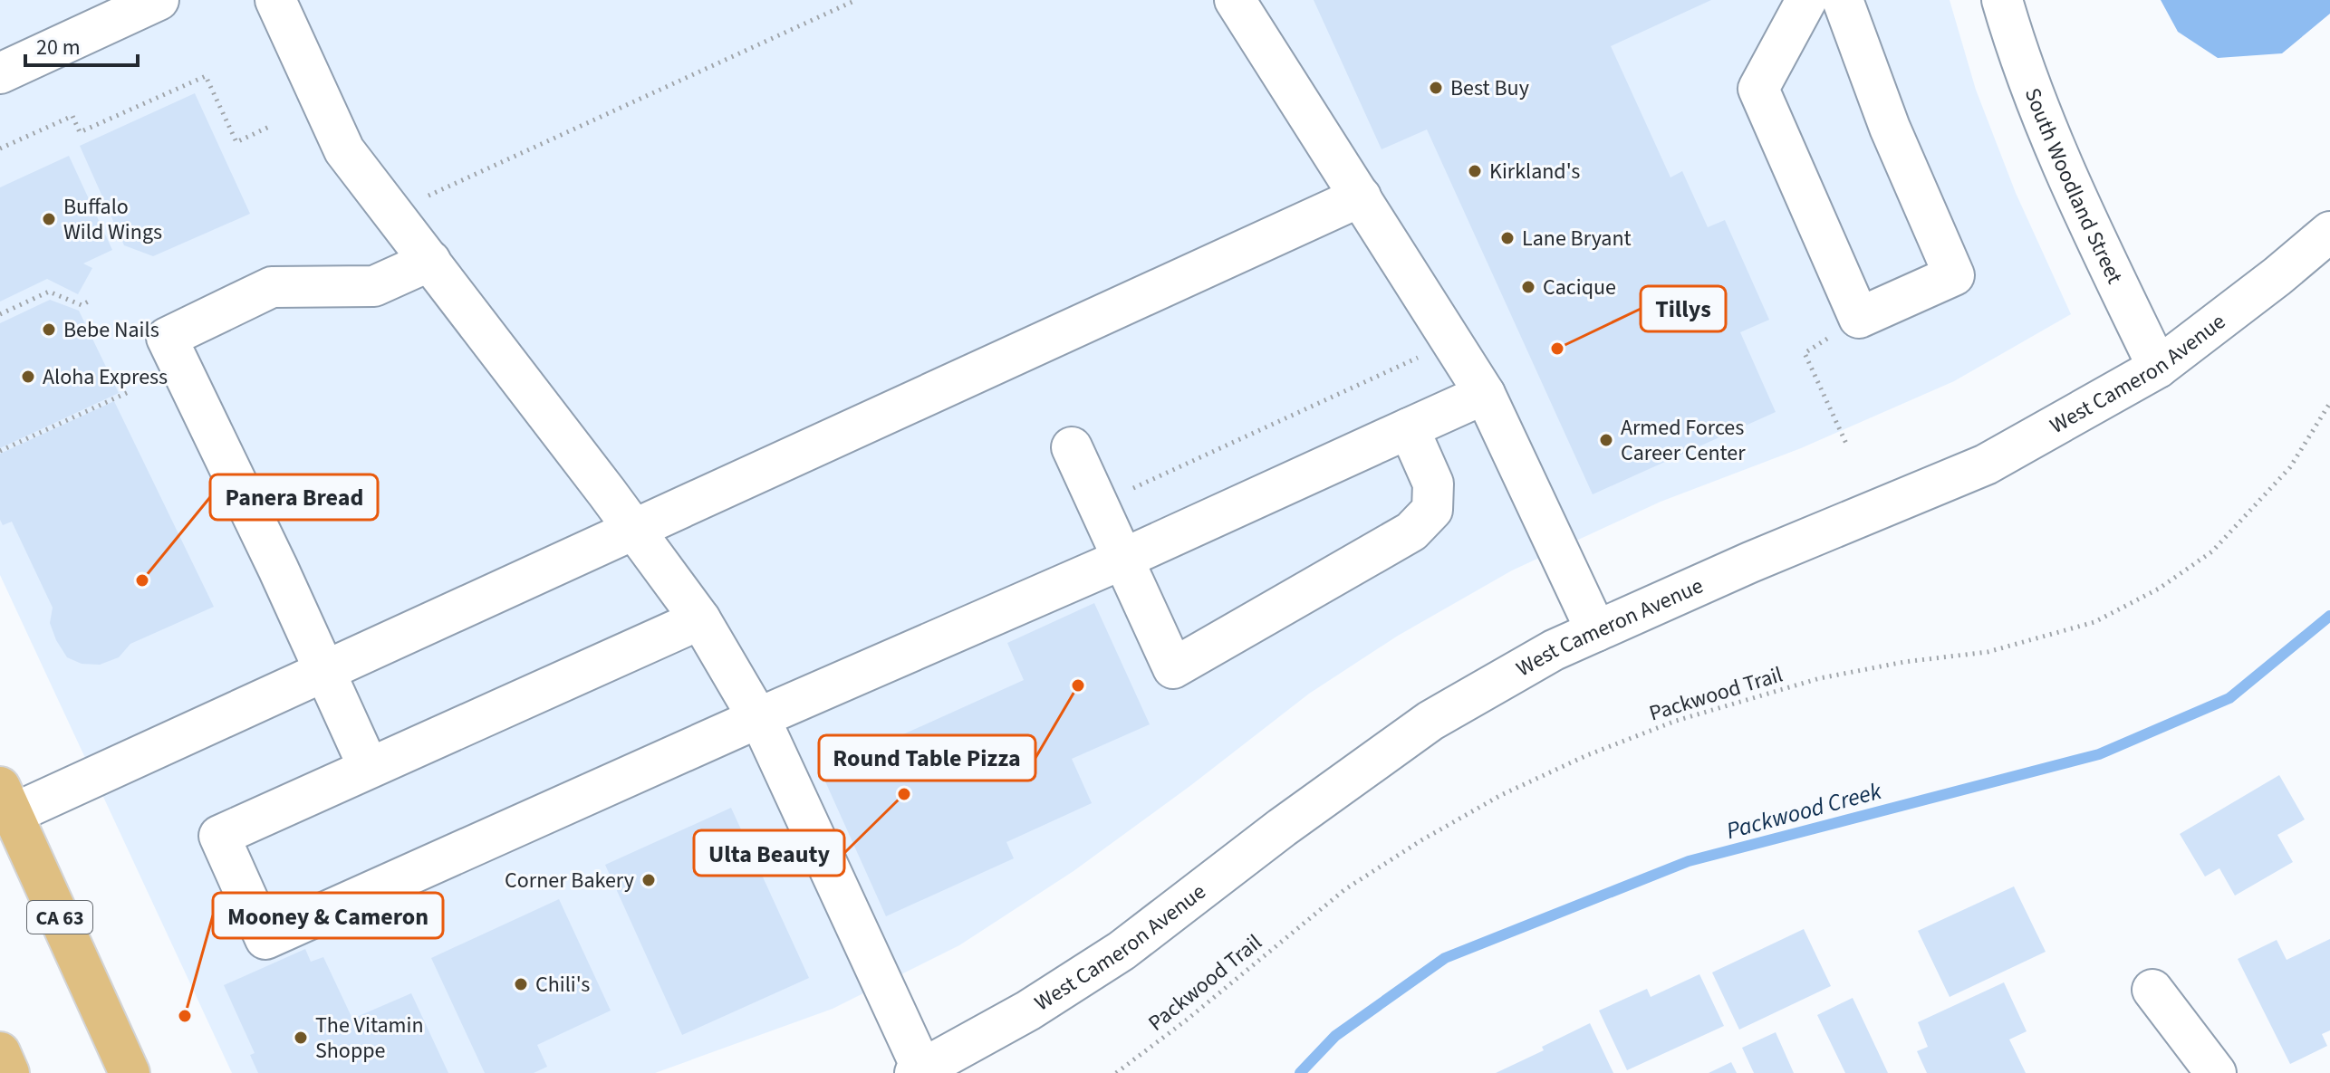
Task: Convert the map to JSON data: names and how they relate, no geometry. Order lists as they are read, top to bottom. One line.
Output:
{"streets":{"main road":["CA 63"],"street":["South Woodland Street","West Cameron Avenue"],"path":["Packwood Trail"]},"crossings":[["South Woodland Street","West Cameron Avenue"]],"water":["Packwood Creek"],"places":["Best Buy","Kirkland's","Buffalo Wild Wings","Lane Bryant","Cacique","Bebe Nails","Tillys","Aloha Express","Armed Forces Career Center","Panera Bread","Round Table Pizza","Ulta Beauty","Corner Bakery","Chili's","Mooney & Cameron","The Vitamin Shoppe"],"scale_bar":"20 m"}
